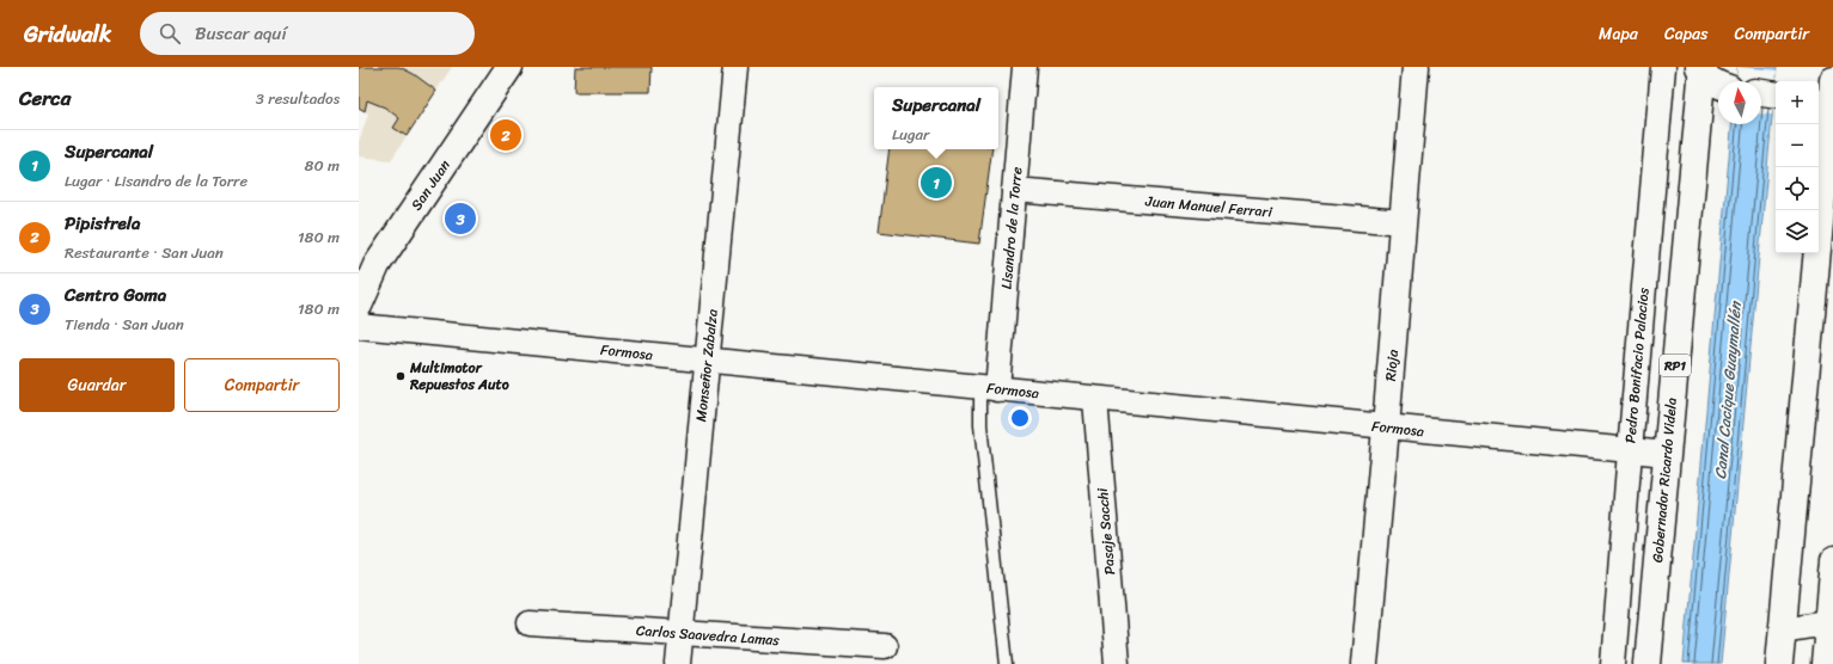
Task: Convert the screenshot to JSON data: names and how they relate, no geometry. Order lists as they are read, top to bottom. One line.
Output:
{"streets":{"main road":["San Juan","Rioja","RP1","Gobernador Ricardo Videla"],"street":["Juan Manuel Ferrari","Lisandro de la Torre","Formosa","Monseñor Zabalza","Pedro Bonifacio Palacios","Pasaje Sacchi","Carlos Saavedra Lamas"]},"crossings":[["Juan Manuel Ferrari","Lisandro de la Torre"],["Juan Manuel Ferrari","Rioja"],["Lisandro de la Torre","Formosa"],["Formosa","Monseñor Zabalza"],["Formosa","Rioja"],["Formosa","Pedro Bonifacio Palacios"],["Formosa","Gobernador Ricardo Videla"],["Formosa","Pasaje Sacchi"],["Monseñor Zabalza","Carlos Saavedra Lamas"]],"water":["Canal Cacique Guaymallén"],"places":["Multimotor Repuestos Auto"],"north":"top","page":{"header":"Gridwalk","search":"Buscar aquí","nav":["Mapa","Capas","Compartir"],"heading":["Cerca","3 resultados"],"map_buttons":["+","−"],"popup":["Supercanal","Lugar"],"pins":["2","1","3"],"list":[{"mark":"1","name":"Supercanal","note":"Lugar · Lisandro de la Torre","value":"80 m"},{"mark":"2","name":"Pipistrela","note":"Restaurante · San Juan","value":"180 m"},{"mark":"3","name":"Centro Goma","note":"Tienda · San Juan","value":"180 m"}],"buttons":["Guardar","Compartir"]}}
